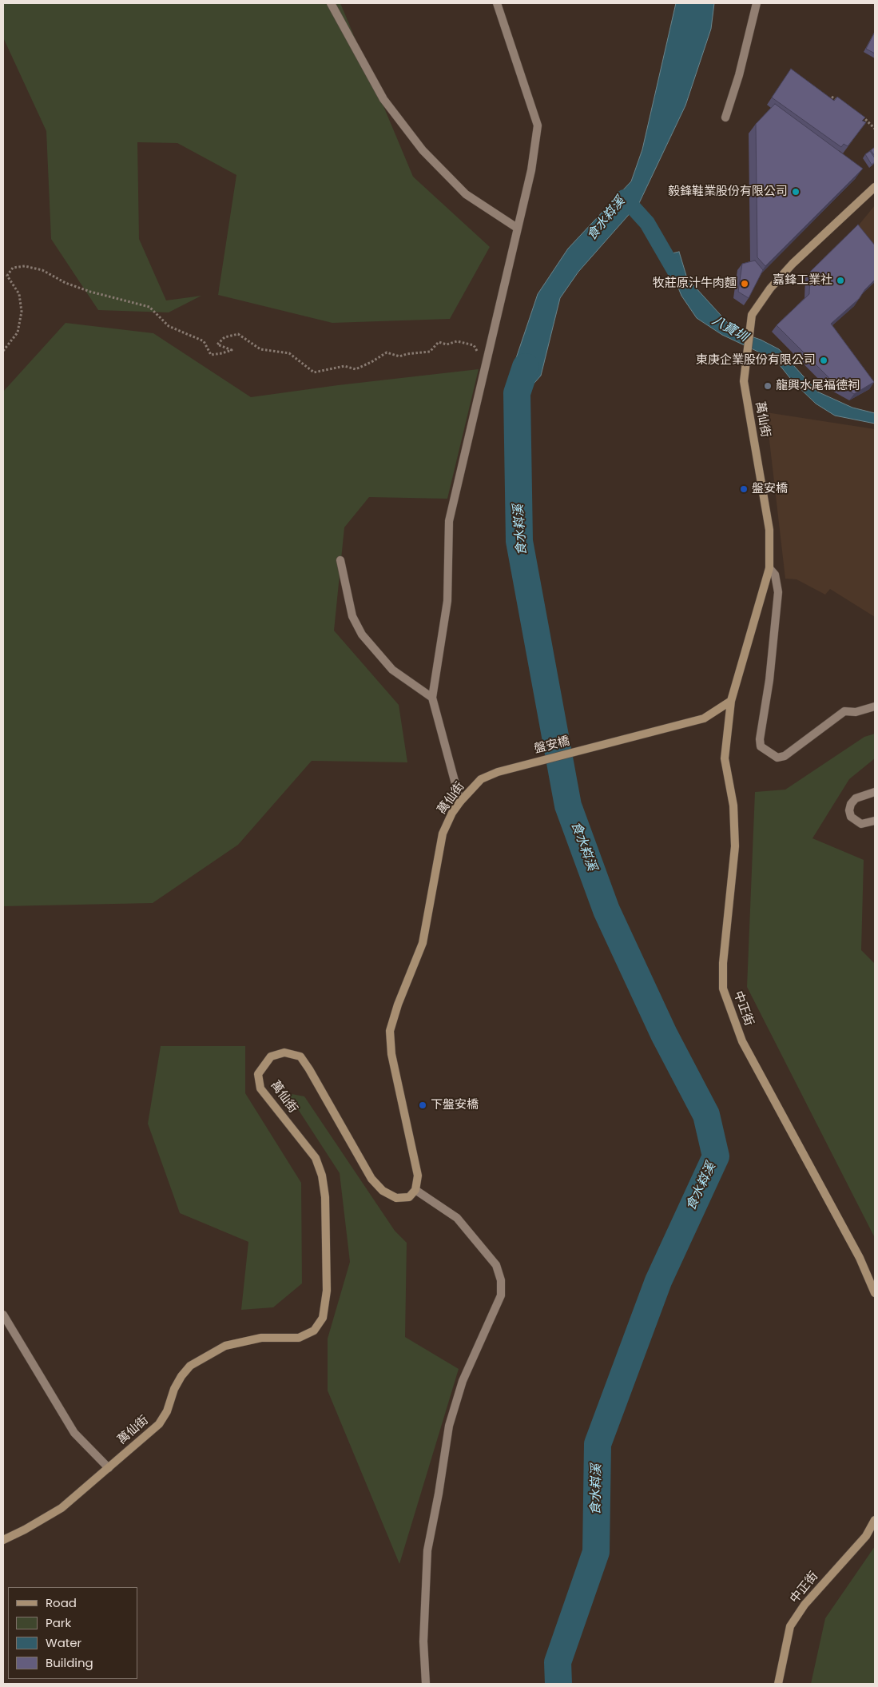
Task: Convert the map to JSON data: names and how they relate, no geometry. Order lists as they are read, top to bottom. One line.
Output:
{"streets":{"street":["萬仙街","盤安橋","中正街"]},"crossings":[["萬仙街","盤安橋"],["萬仙街","中正街"],["盤安橋","中正街"]],"water":["食水嵙溪","八寶圳"],"places":["毅鋒鞋業股份有限公司","嘉鋒工業社","牧莊原汁牛肉麵","東庚企業股份有限公司","龍興水尾福德祠","盤安橋","下盤安橋"],"legend":["Road","Park","Water","Building"]}
